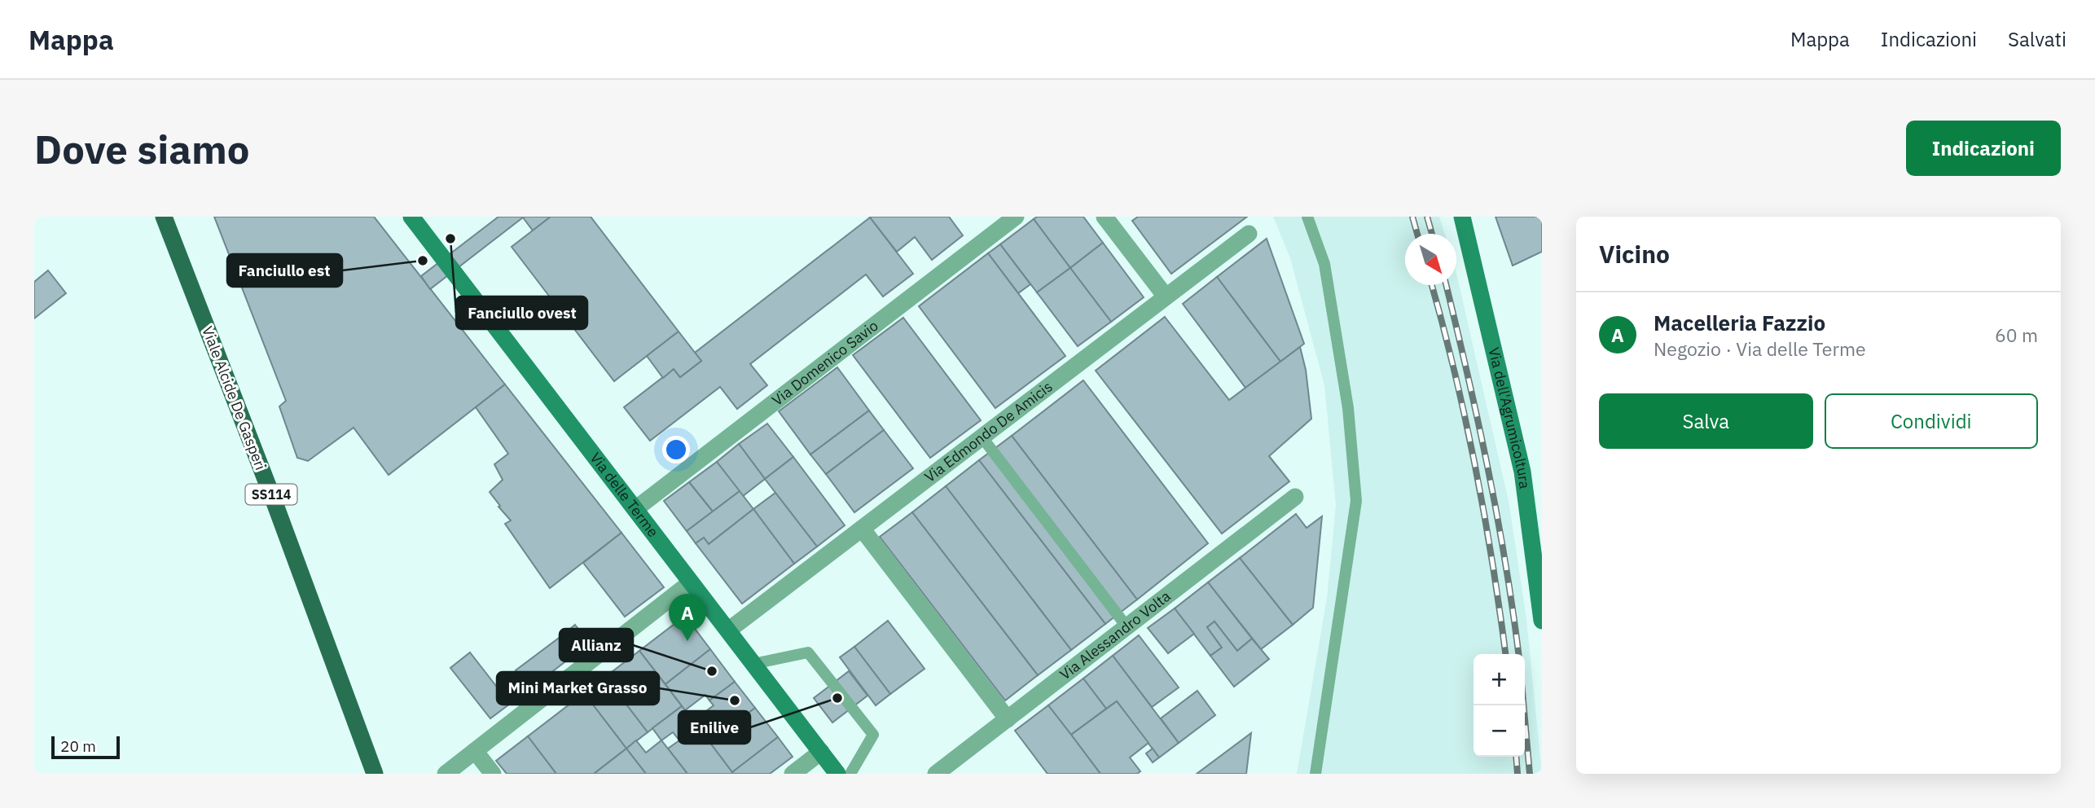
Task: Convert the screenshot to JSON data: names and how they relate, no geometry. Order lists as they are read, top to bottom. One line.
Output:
{"streets":{"main road":["Viale Alcide De Gasperi","SS114"],"street":["Via Domenico Savio","Via dell'Agrumicoltura","Via Edmondo De Amicis","Via delle Terme","Via Alessandro Volta"]},"crossings":[["Via Domenico Savio","Via delle Terme"],["Via Edmondo De Amicis","Via delle Terme"]],"places":["Fanciullo ovest","Fanciullo est","Allianz","Enilive","Mini Market Grasso"],"scale_bar":"20 m","north":"bottom right","page":{"header":"Mappa","nav":["Mappa","Indicazioni","Salvati"],"buttons":["Indicazioni",["Salva","Condividi"]],"title":"Dove siamo","heading":"Vicino","list":[{"mark":"A","name":"Macelleria Fazzio","note":"Negozio · Via delle Terme","value":"60 m"}],"pins":"A","map_buttons":["+","−"],"scale":"20 m"}}
